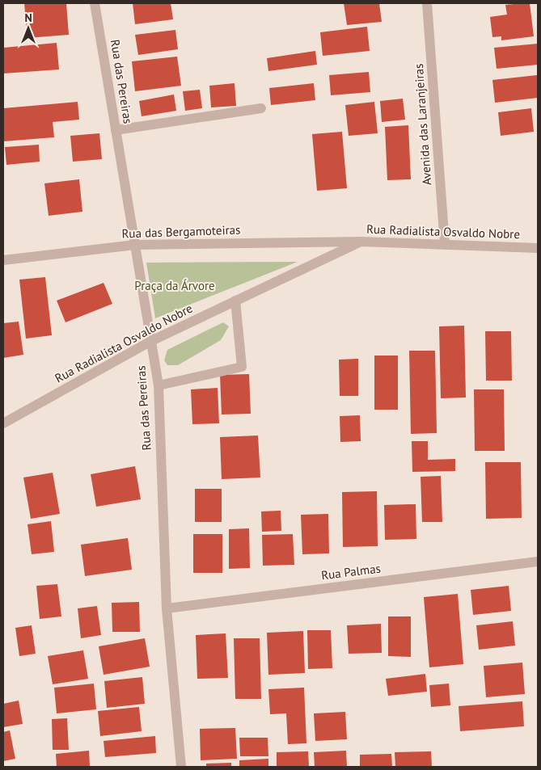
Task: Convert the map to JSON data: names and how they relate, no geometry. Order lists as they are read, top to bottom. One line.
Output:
{"streets":{"street":["Rua das Pereiras","Avenida das Laranjeiras","Rua das Bergamoteiras","Rua Radialista Osvaldo Nobre","Rua Palmas"]},"crossings":[["Rua das Pereiras","Rua das Bergamoteiras"],["Rua das Pereiras","Rua Radialista Osvaldo Nobre"],["Rua das Pereiras","Rua Palmas"],["Avenida das Laranjeiras","Rua Radialista Osvaldo Nobre"],["Rua das Bergamoteiras","Rua Radialista Osvaldo Nobre"]],"parks":["Praça da Árvore"],"north":"top"}
